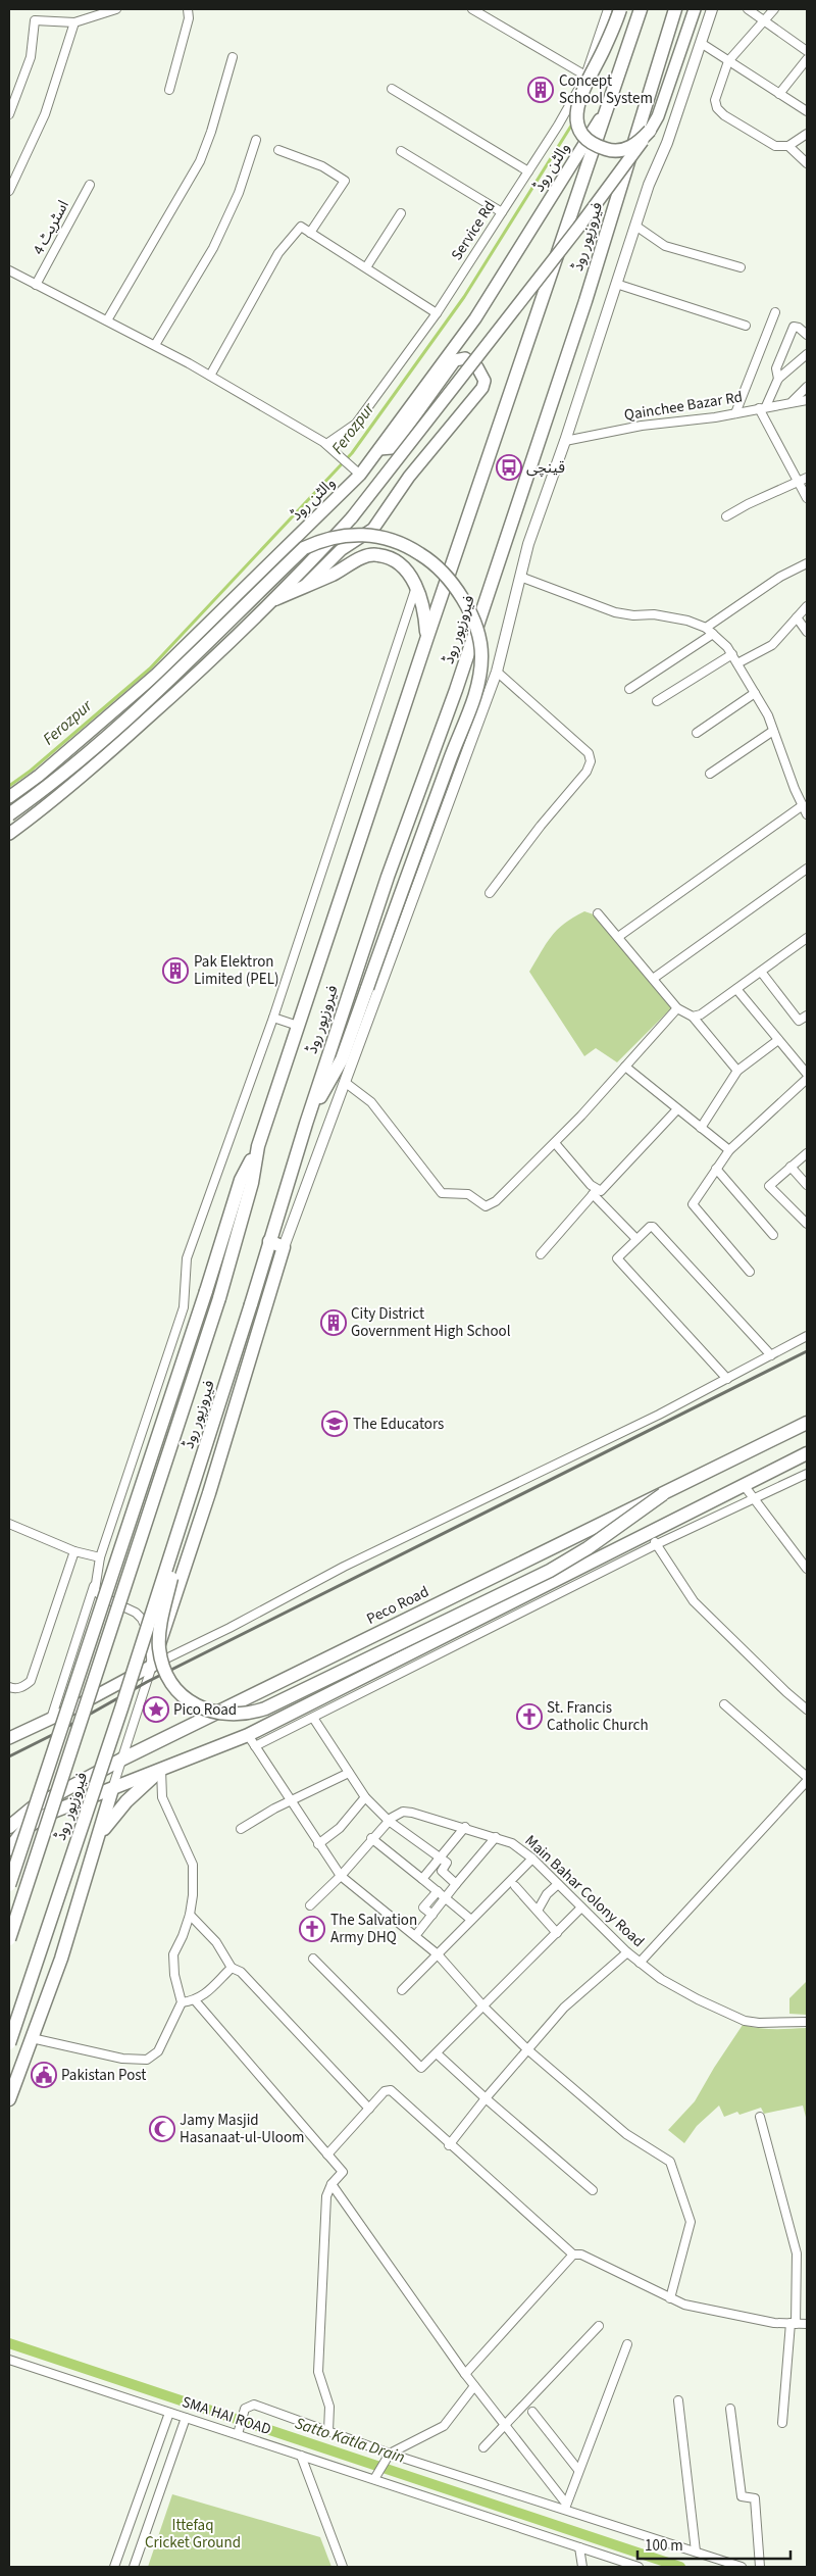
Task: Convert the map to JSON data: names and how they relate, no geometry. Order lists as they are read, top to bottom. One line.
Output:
{"streets":{"main road":["والٹن روڈ","فیروزپور روڈ","Peco Road"],"street":["اسٹریٹ 4","Service Rd","Qainchee Bazar Rd","Main Bahar Colony Road","SMA HAI ROAD"]},"crossings":[["والٹن روڈ","فیروزپور روڈ"]],"water":["Ferozpur","Satto Katla Drain"],"parks":["Ittefaq Cricket Ground"],"places":{"building":["Concept School System","Pak Elektron Limited (PEL)","City District Government High School"],"bus stop":["قینچی"],"school or university":["The Educators"],"place":["Pico Road"],"church":["St. Francis Catholic Church","The Salvation Army DHQ"],"public building":["Pakistan Post"],"mosque":["Jamy Masjid Hasanaat-ul-Uloom"]},"scale_bar":"100 m"}
